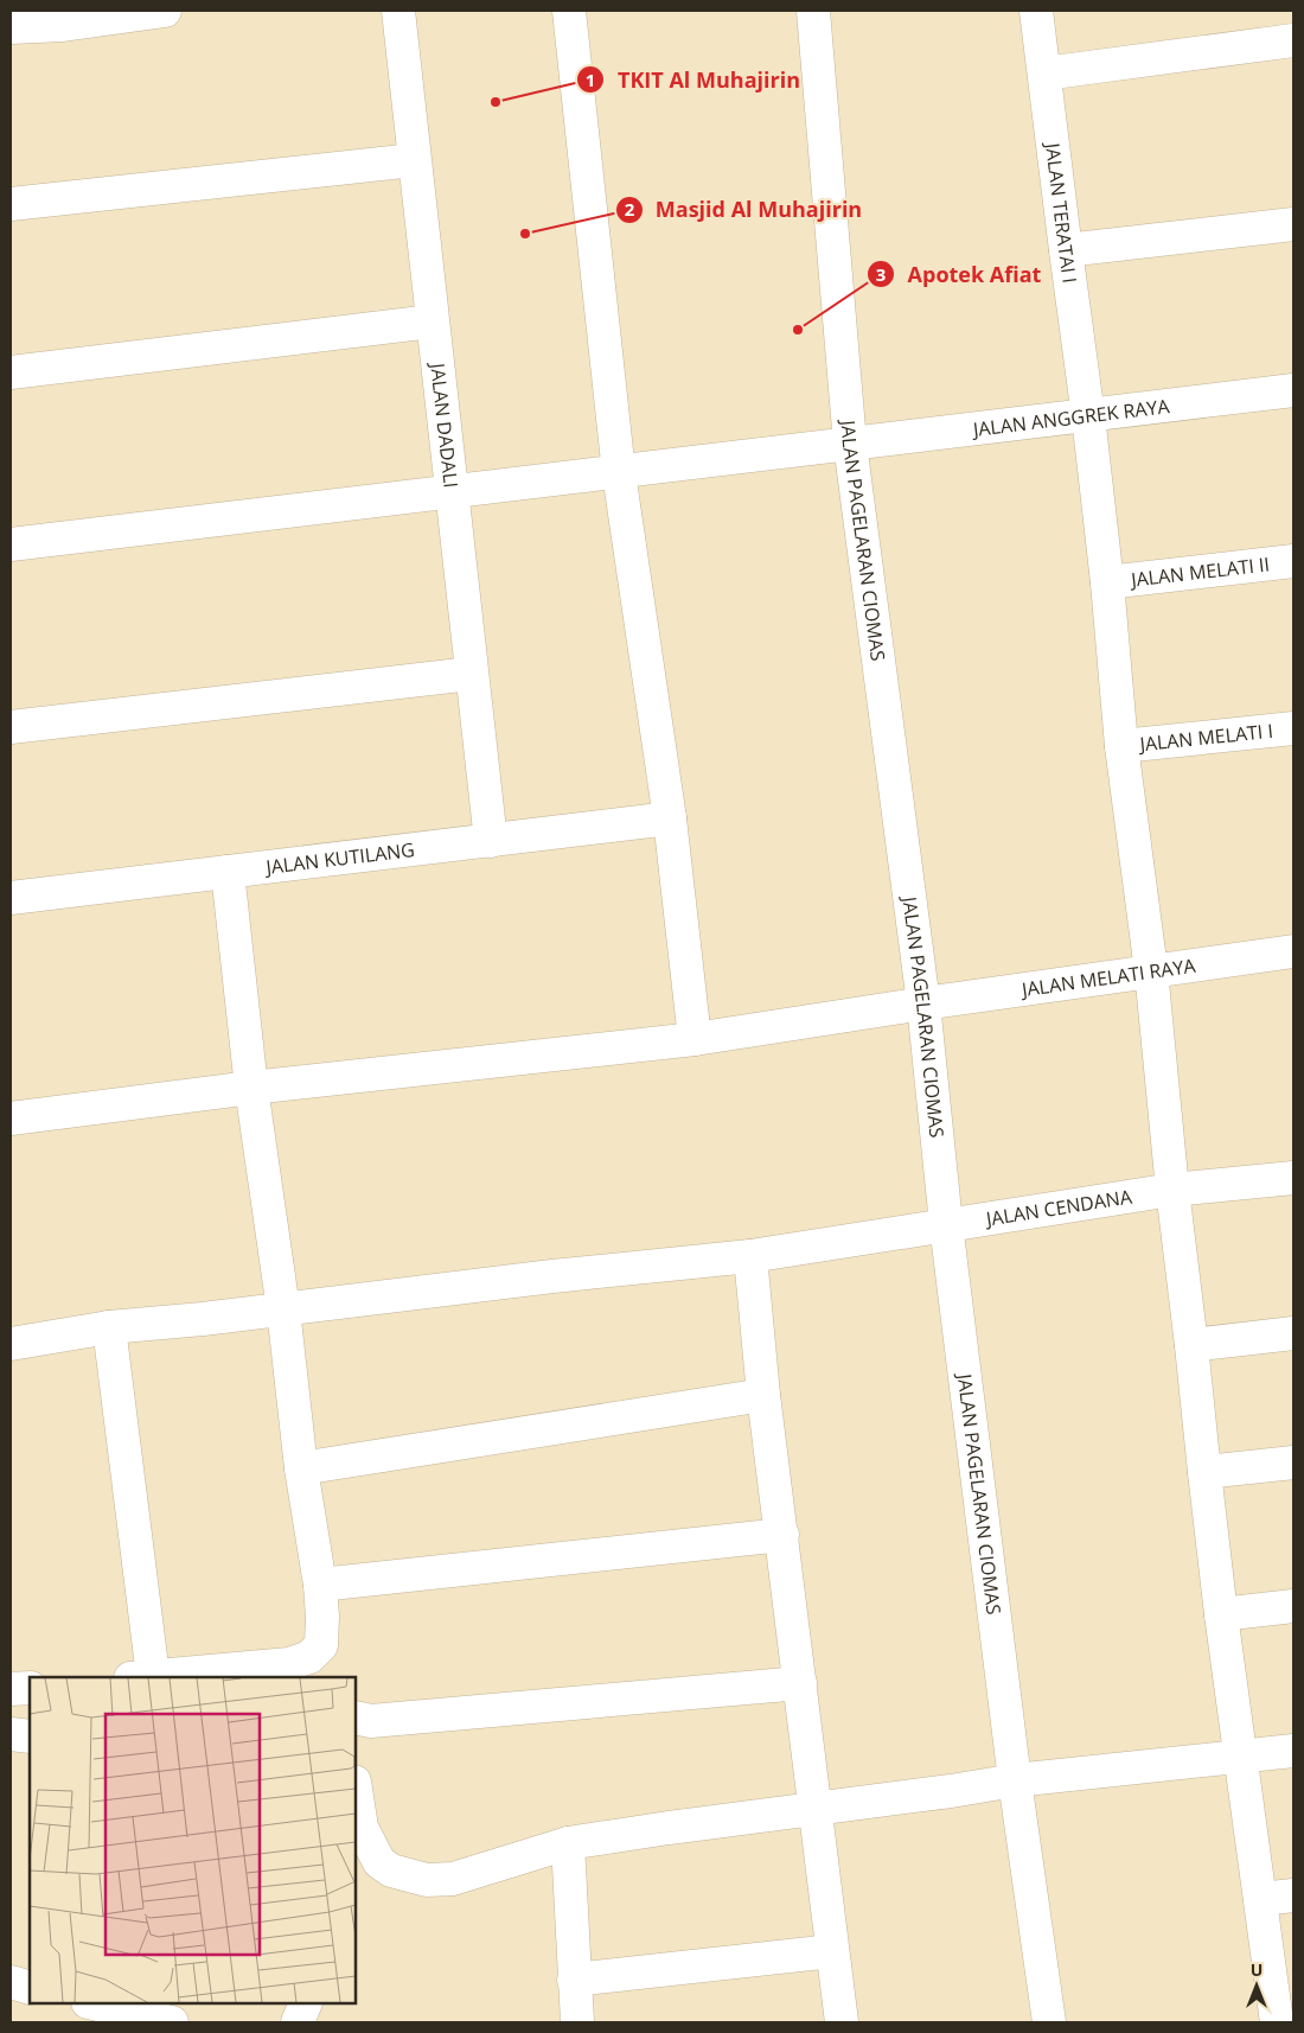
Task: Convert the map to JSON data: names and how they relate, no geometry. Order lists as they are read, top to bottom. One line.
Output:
{"streets":{"street":["JALAN TERATAI I","JALAN ANGGREK RAYA","JALAN DADALI","JALAN PAGELARAN CIOMAS","JALAN MELATI II","JALAN MELATI I","JALAN KUTILANG","JALAN MELATI RAYA","JALAN CENDANA"]},"crossings":[["JALAN TERATAI I","JALAN ANGGREK RAYA"],["JALAN TERATAI I","JALAN MELATI II"],["JALAN TERATAI I","JALAN MELATI I"],["JALAN TERATAI I","JALAN MELATI RAYA"],["JALAN TERATAI I","JALAN CENDANA"],["JALAN ANGGREK RAYA","JALAN DADALI"],["JALAN ANGGREK RAYA","JALAN PAGELARAN CIOMAS"],["JALAN DADALI","JALAN KUTILANG"],["JALAN PAGELARAN CIOMAS","JALAN MELATI RAYA"],["JALAN PAGELARAN CIOMAS","JALAN CENDANA"]],"places":["TKIT Al Muhajirin","Masjid Al Muhajirin","Apotek Afiat"],"north":"top"}
